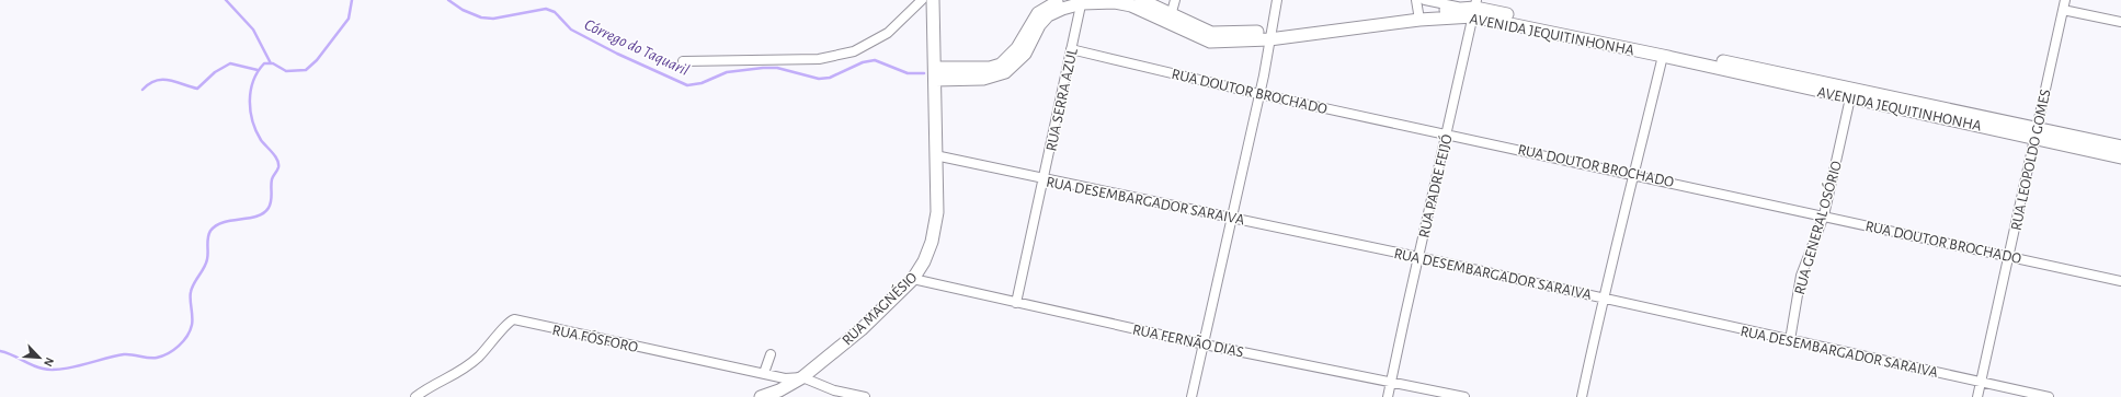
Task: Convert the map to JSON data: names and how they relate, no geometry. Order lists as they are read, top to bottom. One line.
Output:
{"streets":{"street":["AVENIDA JEQUITINHONHA","RUA DOUTOR BROCHADO","RUA SERRA AZUL","RUA LEOPOLDO GOMES","RUA PADRE FEIJÓ","RUA DESEMBARGADOR SARAIVA","RUA GENERAL OSÓRIO","RUA MAGNÉSIO","RUA FÓSFORO","RUA FERNÃO DIAS"]},"crossings":[["AVENIDA JEQUITINHONHA","RUA SERRA AZUL"],["AVENIDA JEQUITINHONHA","RUA LEOPOLDO GOMES"],["AVENIDA JEQUITINHONHA","RUA PADRE FEIJÓ"],["AVENIDA JEQUITINHONHA","RUA GENERAL OSÓRIO"],["AVENIDA JEQUITINHONHA","RUA MAGNÉSIO"],["RUA DOUTOR BROCHADO","RUA SERRA AZUL"],["RUA DOUTOR BROCHADO","RUA LEOPOLDO GOMES"],["RUA DOUTOR BROCHADO","RUA PADRE FEIJÓ"],["RUA DOUTOR BROCHADO","RUA GENERAL OSÓRIO"],["RUA SERRA AZUL","RUA DESEMBARGADOR SARAIVA"],["RUA SERRA AZUL","RUA FERNÃO DIAS"],["RUA LEOPOLDO GOMES","RUA DESEMBARGADOR SARAIVA"],["RUA PADRE FEIJÓ","RUA DESEMBARGADOR SARAIVA"],["RUA PADRE FEIJÓ","RUA FERNÃO DIAS"],["RUA DESEMBARGADOR SARAIVA","RUA GENERAL OSÓRIO"],["RUA DESEMBARGADOR SARAIVA","RUA MAGNÉSIO"],["RUA MAGNÉSIO","RUA FÓSFORO"],["RUA MAGNÉSIO","RUA FERNÃO DIAS"]],"water":["Córrego do Taquaril"],"north":"bottom right"}
